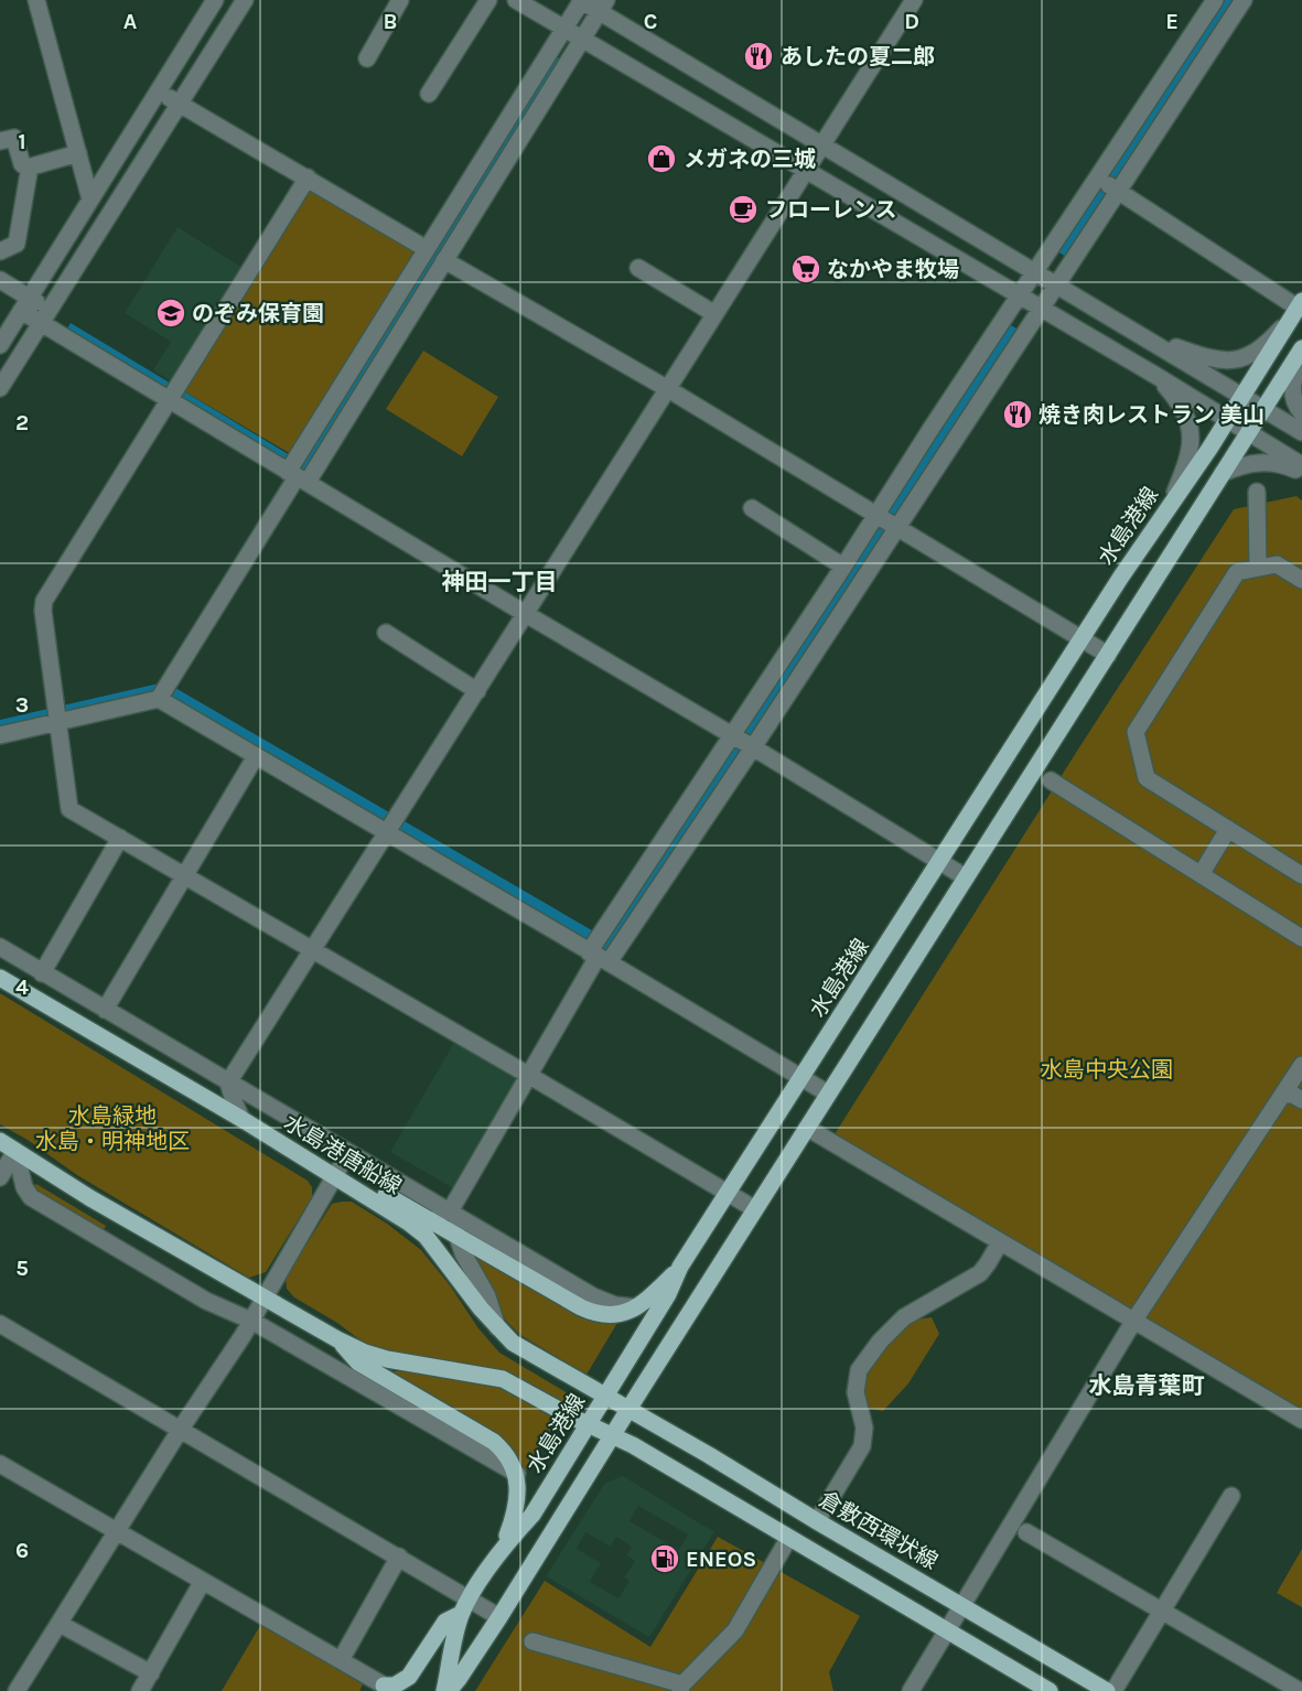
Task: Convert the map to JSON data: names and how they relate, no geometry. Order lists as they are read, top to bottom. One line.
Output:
{"streets":{"main road":["水島港線","水島港唐船線","倉敷西環状線"]},"crossings":[["水島港線","水島港唐船線"],["水島港線","倉敷西環状線"],["水島港唐船線","倉敷西環状線"]],"districts":["神田一丁目","水島青葉町"],"parks":["水島中央公園","水島緑地 水島・明神地区"],"places":{"restaurant":["あしたの夏二郎","焼き肉レストラン 美山"],"shop":["メガネの三城"],"cafe":["フローレンス"],"supermarket":["なかやま牧場"],"school or university":["のぞみ保育園"],"fuel station":["ENEOS"]},"grid":{"columns":["A","B","C","D","E"],"rows":["1","2","3","4","5","6"]}}
